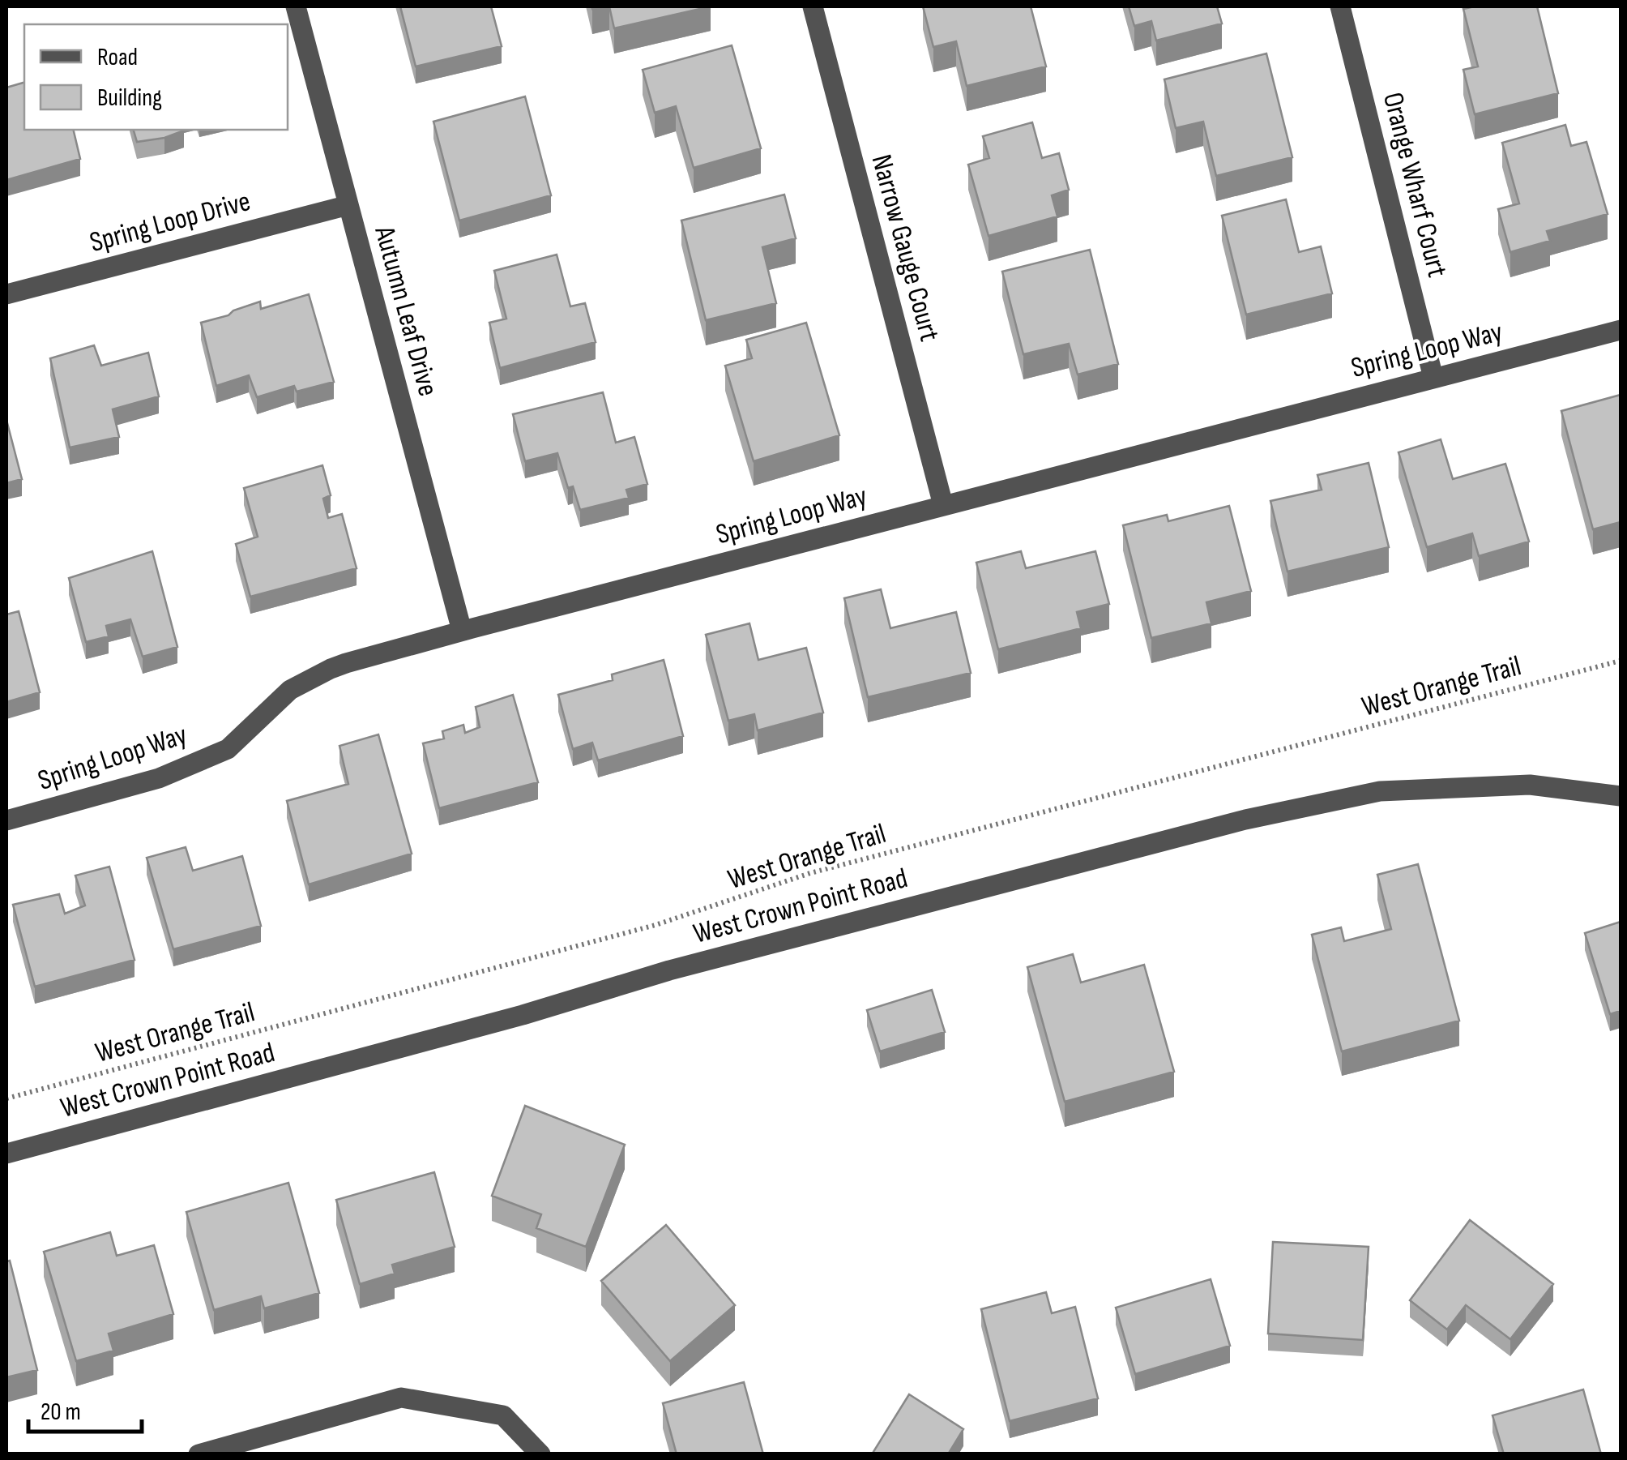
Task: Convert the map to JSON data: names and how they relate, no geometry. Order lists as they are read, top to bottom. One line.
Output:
{"streets":{"street":["Orange Wharf Court","Spring Loop Drive","Narrow Gauge Court","Autumn Leaf Drive","Spring Loop Way","West Crown Point Road"],"path":["West Orange Trail"]},"crossings":[["Orange Wharf Court","Spring Loop Way"],["Spring Loop Drive","Autumn Leaf Drive"],["Narrow Gauge Court","Spring Loop Way"],["Autumn Leaf Drive","Spring Loop Way"]],"legend":["Road","Building"],"scale_bar":"20 m"}
